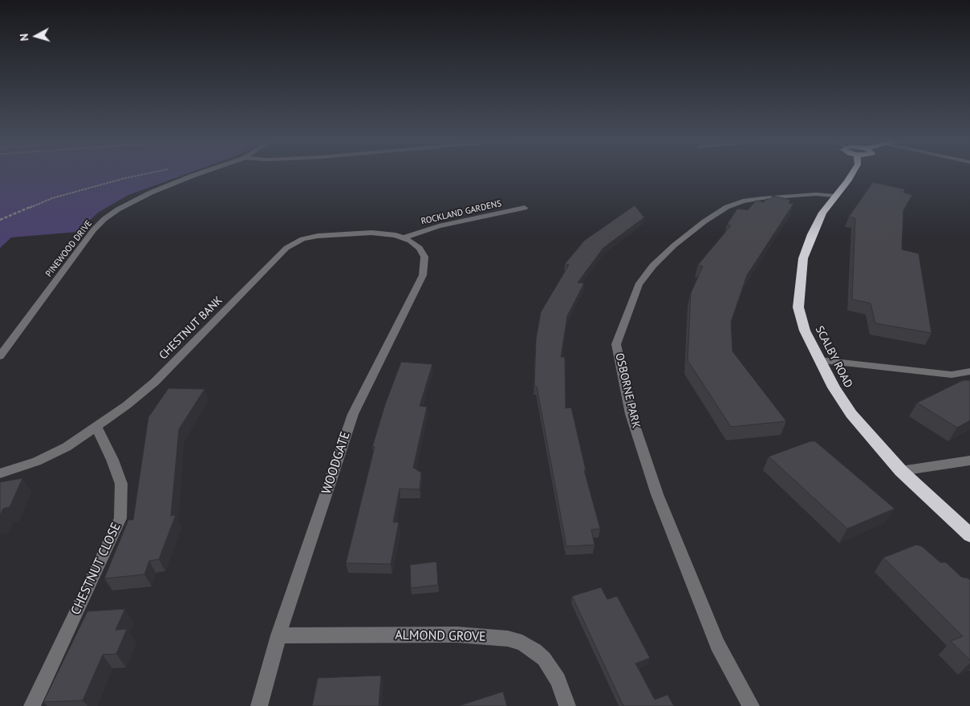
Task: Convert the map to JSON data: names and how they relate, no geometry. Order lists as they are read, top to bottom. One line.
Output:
{"streets":{"highway":["SCALBY ROAD"],"street":["ROCKLAND GARDENS","PINEWOOD DRIVE","CHESTNUT BANK","OSBORNE PARK","WOODGATE","CHESTNUT CLOSE","ALMOND GROVE"]},"crossings":[["ROCKLAND GARDENS","CHESTNUT BANK"],["ROCKLAND GARDENS","WOODGATE"],["CHESTNUT BANK","WOODGATE"],["CHESTNUT BANK","CHESTNUT CLOSE"],["SCALBY ROAD","OSBORNE PARK"],["WOODGATE","ALMOND GROVE"]],"north":"left"}
